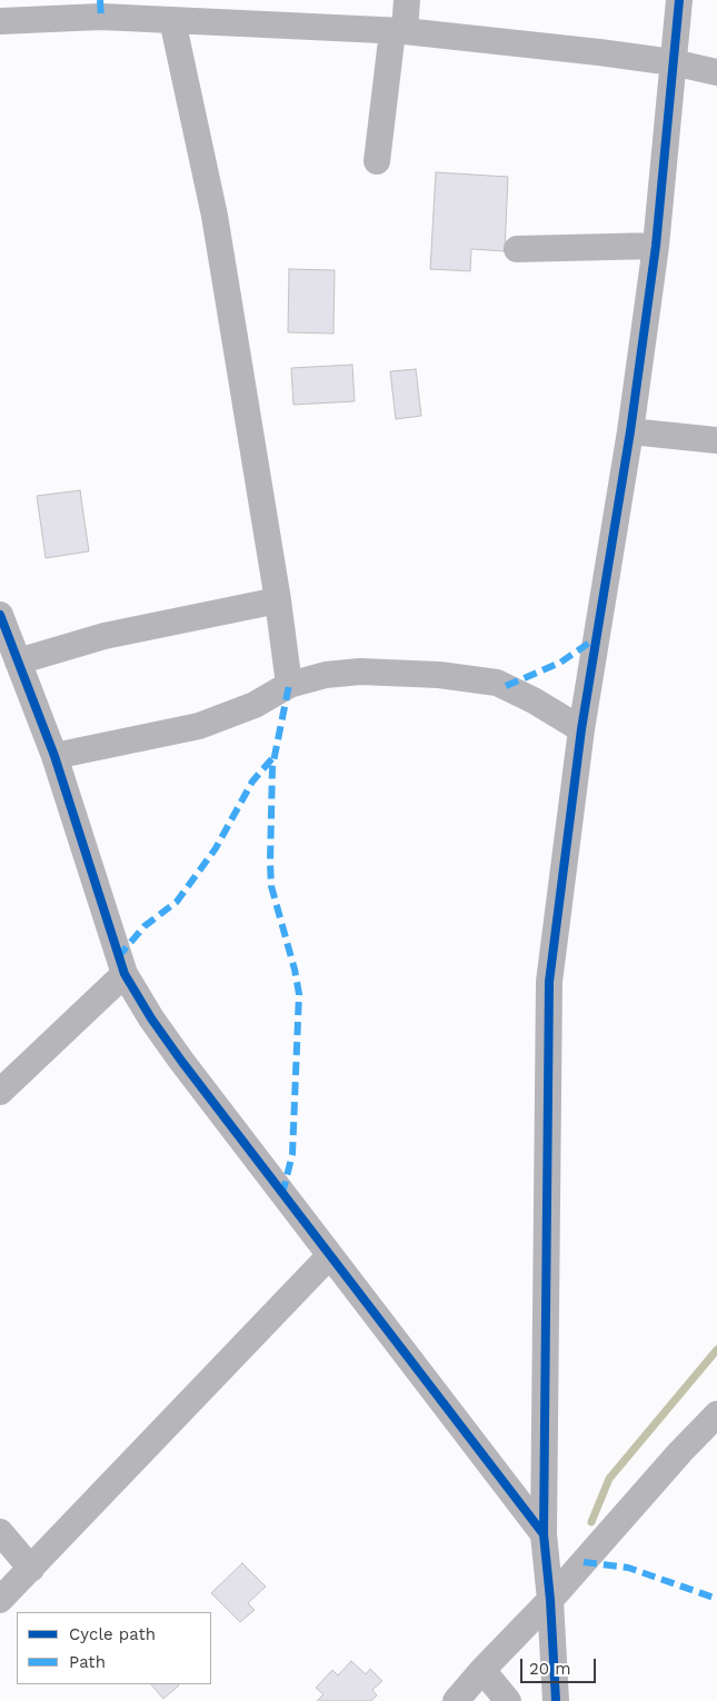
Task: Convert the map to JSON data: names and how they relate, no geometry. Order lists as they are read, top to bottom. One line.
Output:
{"legend":["Cycle path","Path"],"scale_bar":"20 m"}
